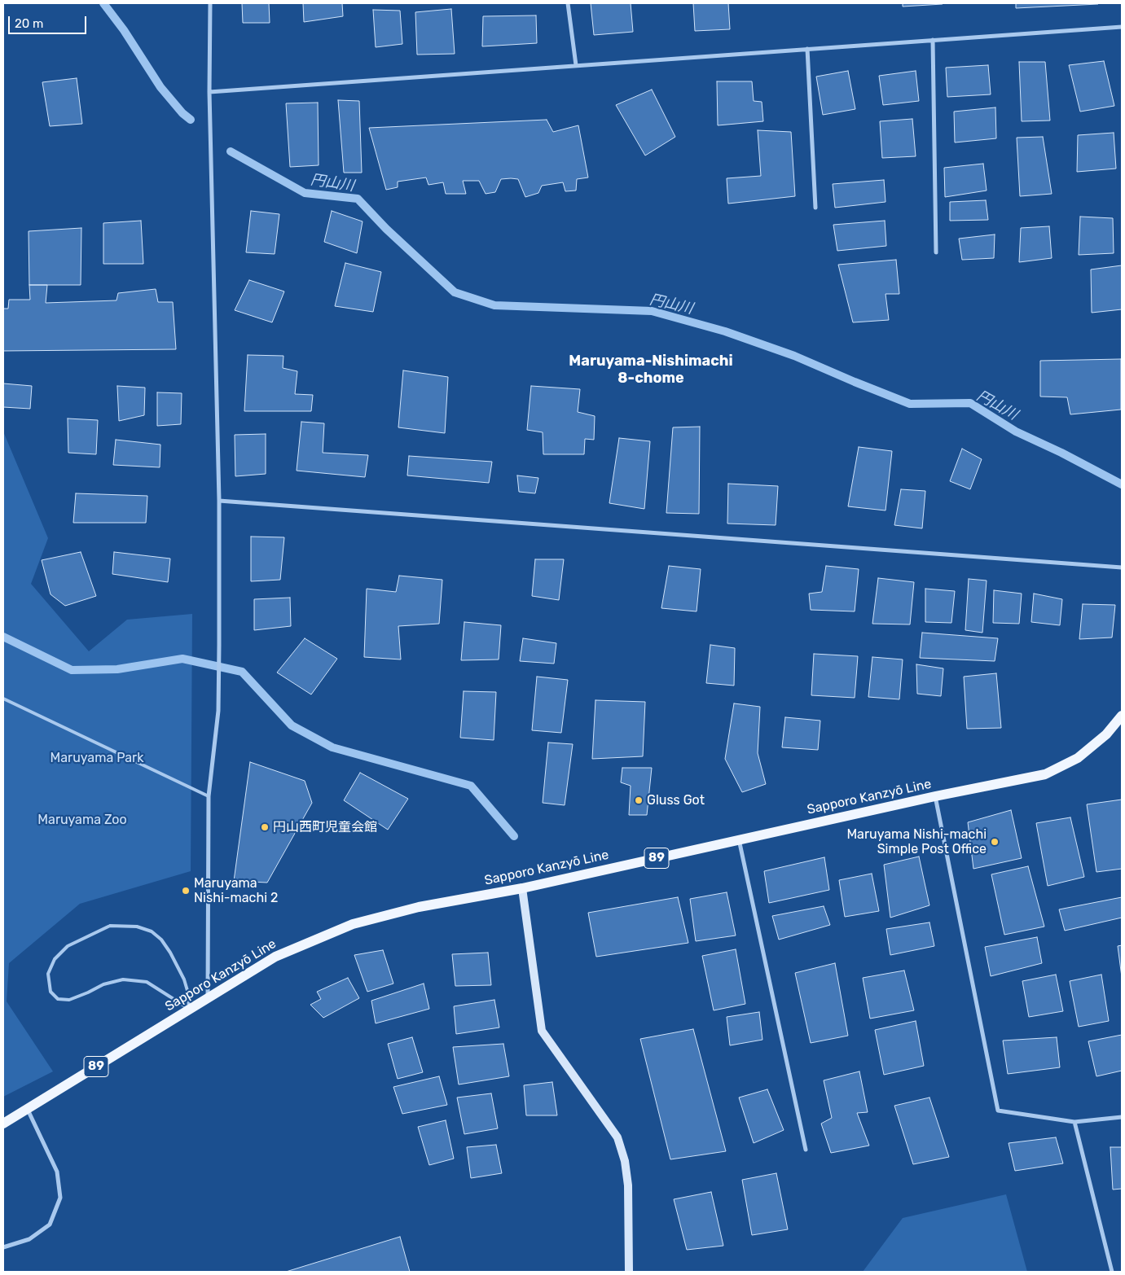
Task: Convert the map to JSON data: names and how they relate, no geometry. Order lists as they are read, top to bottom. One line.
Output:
{"streets":{"main road":["Sapporo Kanzyō Line","89"]},"districts":["Maruyama-Nishimachi 8-chome"],"water":["円山川"],"parks":["Maruyama Park","Maruyama Zoo"],"places":["Gluss Got","円山西町児童会館","Maruyama Nishi-machi Simple Post Office","Maruyama Nishi-machi 2"],"scale_bar":"20 m"}
